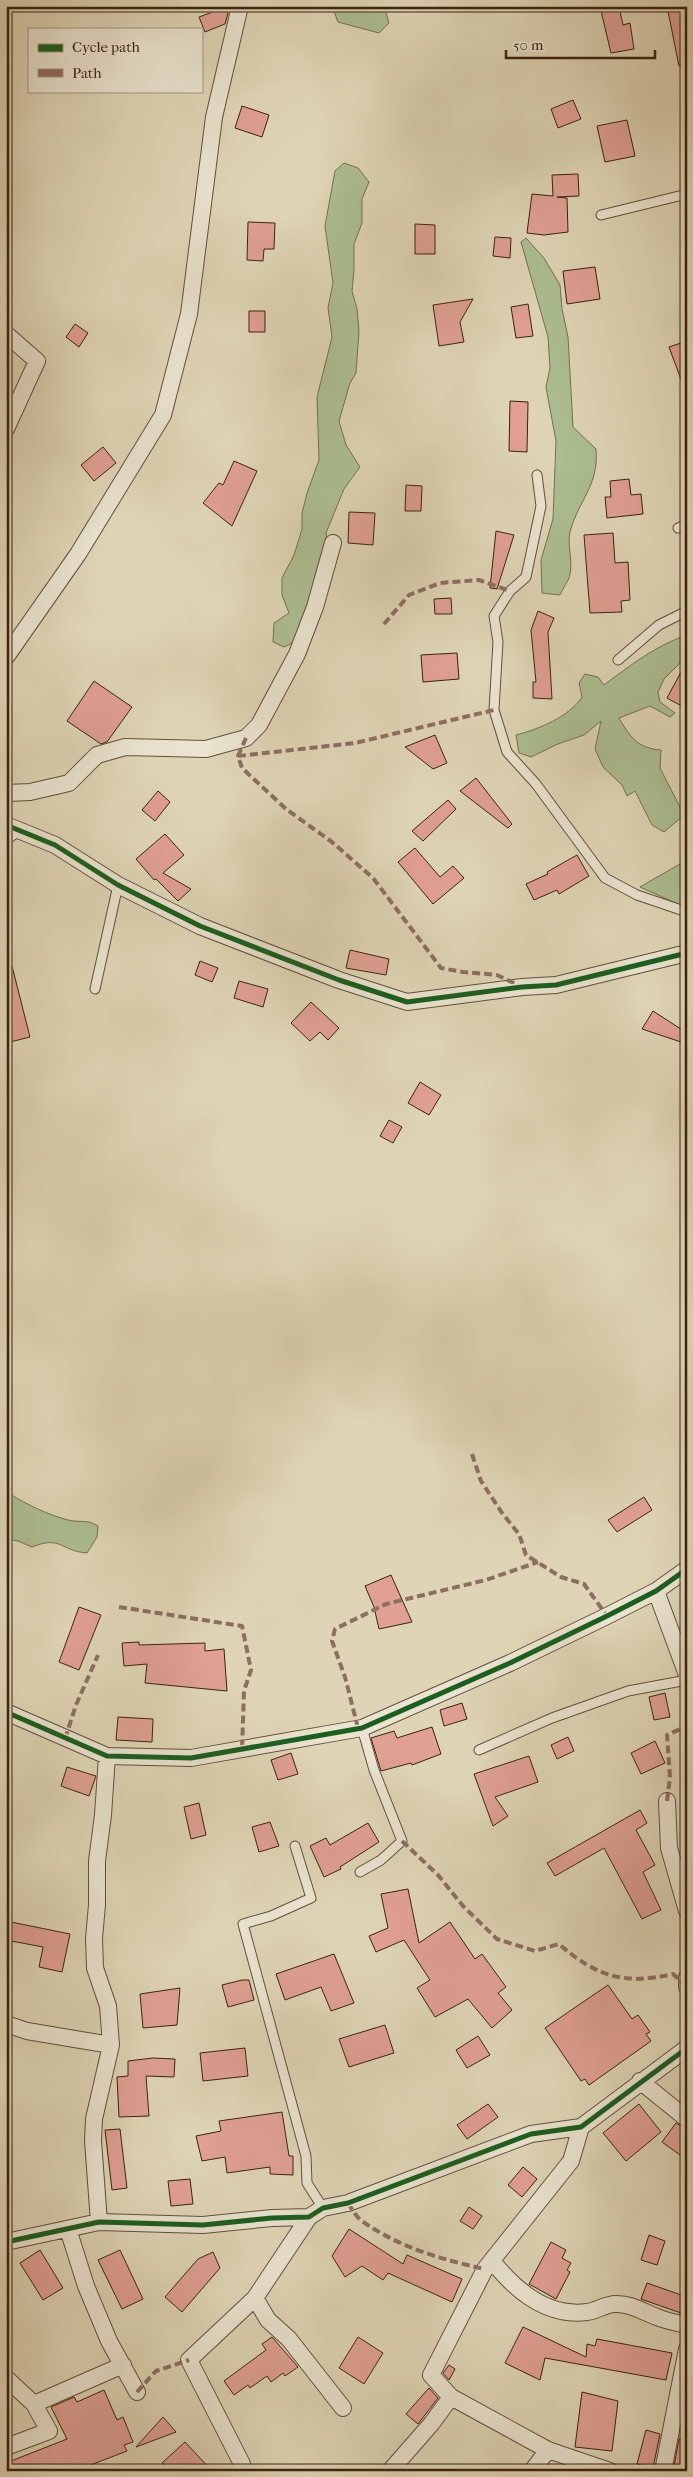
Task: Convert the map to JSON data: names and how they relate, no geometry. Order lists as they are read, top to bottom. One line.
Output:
{"legend":["Cycle path","Path"],"scale_bar":"50 m"}
